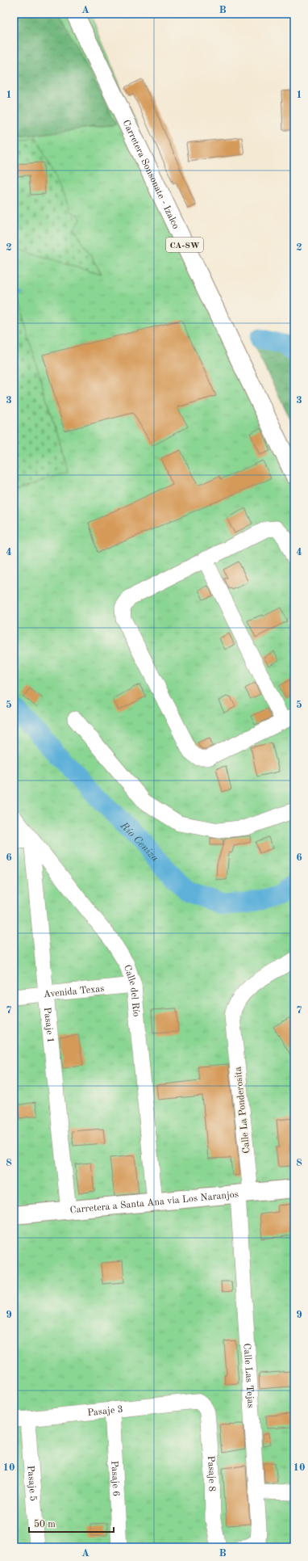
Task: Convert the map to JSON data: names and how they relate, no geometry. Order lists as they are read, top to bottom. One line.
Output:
{"streets":{"main road":["Carretera Sonsonate - Izalco","CA-8W","Carretera a Santa Ana via Los Naranjos"],"street":["Calle del Río","Avenida Texas","Pasaje 1","Calle La Ponderosita","Calle Las Tejas","Pasaje 3","Pasaje 8","Pasaje 6","Pasaje 5"]},"crossings":[["Calle del Río","Avenida Texas"],["Calle del Río","Pasaje 1"],["Calle del Río","Carretera a Santa Ana via Los Naranjos"],["Avenida Texas","Pasaje 1"],["Pasaje 1","Carretera a Santa Ana via Los Naranjos"],["Calle La Ponderosita","Carretera a Santa Ana via Los Naranjos"],["Calle La Ponderosita","Calle Las Tejas"],["Carretera a Santa Ana via Los Naranjos","Calle Las Tejas"],["Pasaje 3","Pasaje 8"],["Pasaje 3","Pasaje 6"],["Pasaje 3","Pasaje 5"]],"water":["Río Ceniza"],"scale_bar":"50 m","grid":{"columns":["A","B"],"rows":["1","2","3","4","5","6","7","8","9","10"]}}
